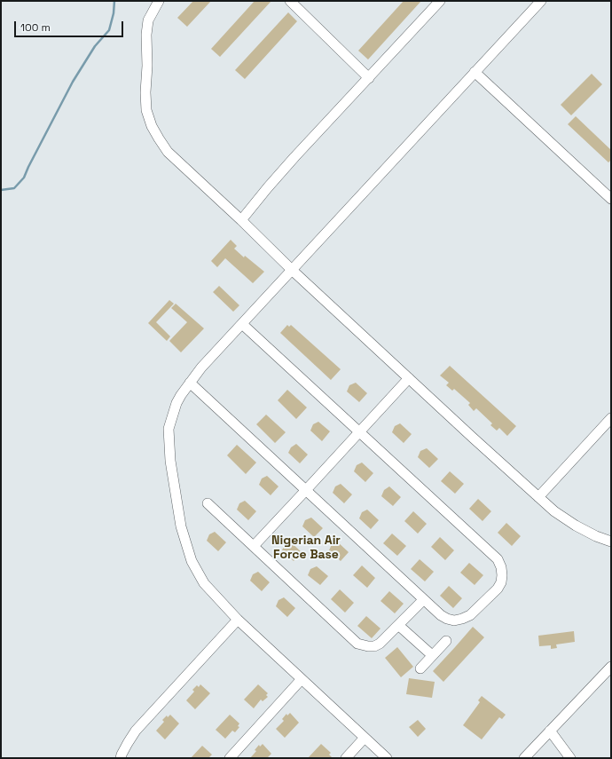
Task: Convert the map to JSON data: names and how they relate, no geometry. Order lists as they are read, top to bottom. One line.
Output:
{"districts":["Nigerian Air Force Base"],"scale_bar":"100 m"}
